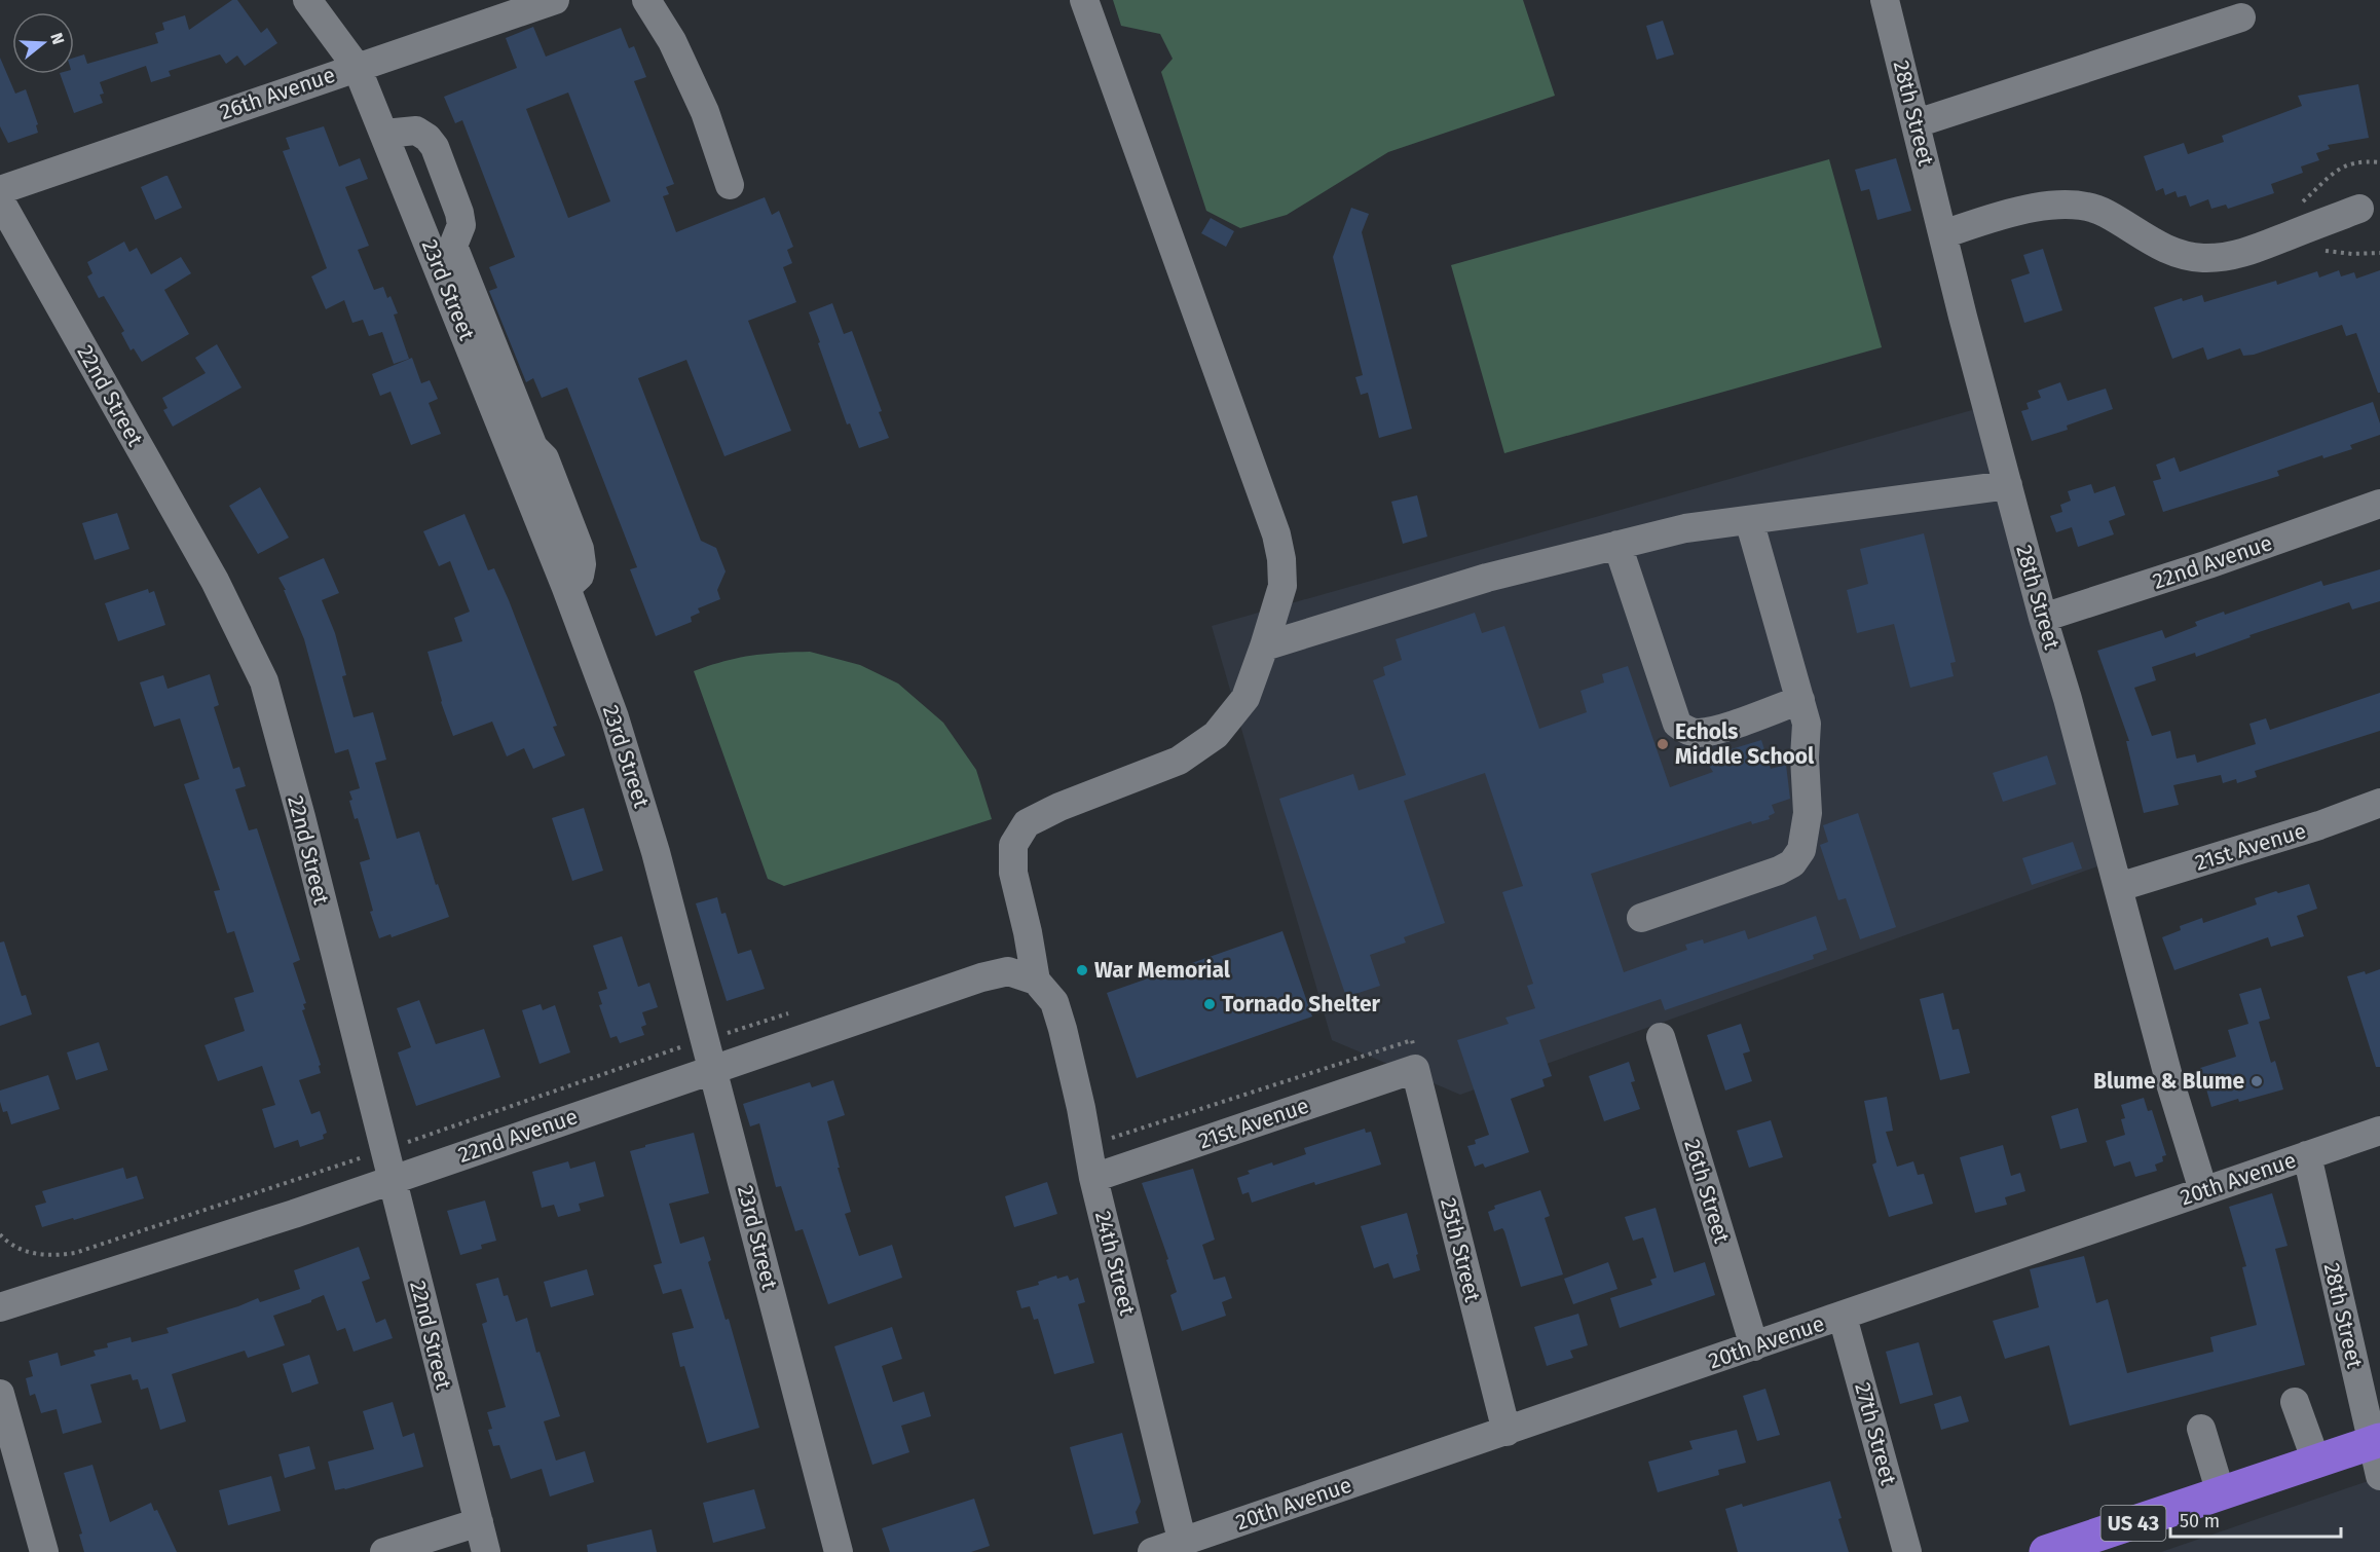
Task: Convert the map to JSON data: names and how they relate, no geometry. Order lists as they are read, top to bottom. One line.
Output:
{"streets":{"highway":["US 43"],"street":["26th Avenue","28th Street","23rd Street","22nd Street","22nd Avenue","21st Avenue","20th Avenue","26th Street","25th Street","24th Street","27th Street"]},"crossings":[["26th Avenue","23rd Street"],["28th Street","22nd Avenue"],["28th Street","21st Avenue"],["28th Street","20th Avenue"],["28th Street","US 43"],["23rd Street","22nd Avenue"],["22nd Street","22nd Avenue"],["22nd Avenue","24th Street"],["21st Avenue","25th Street"],["21st Avenue","24th Street"],["20th Avenue","26th Street"],["20th Avenue","25th Street"],["20th Avenue","24th Street"],["20th Avenue","27th Street"]],"places":["Echols Middle School","War Memorial","Tornado Shelter","Blume & Blume"],"scale_bar":"50 m","north":"right"}
